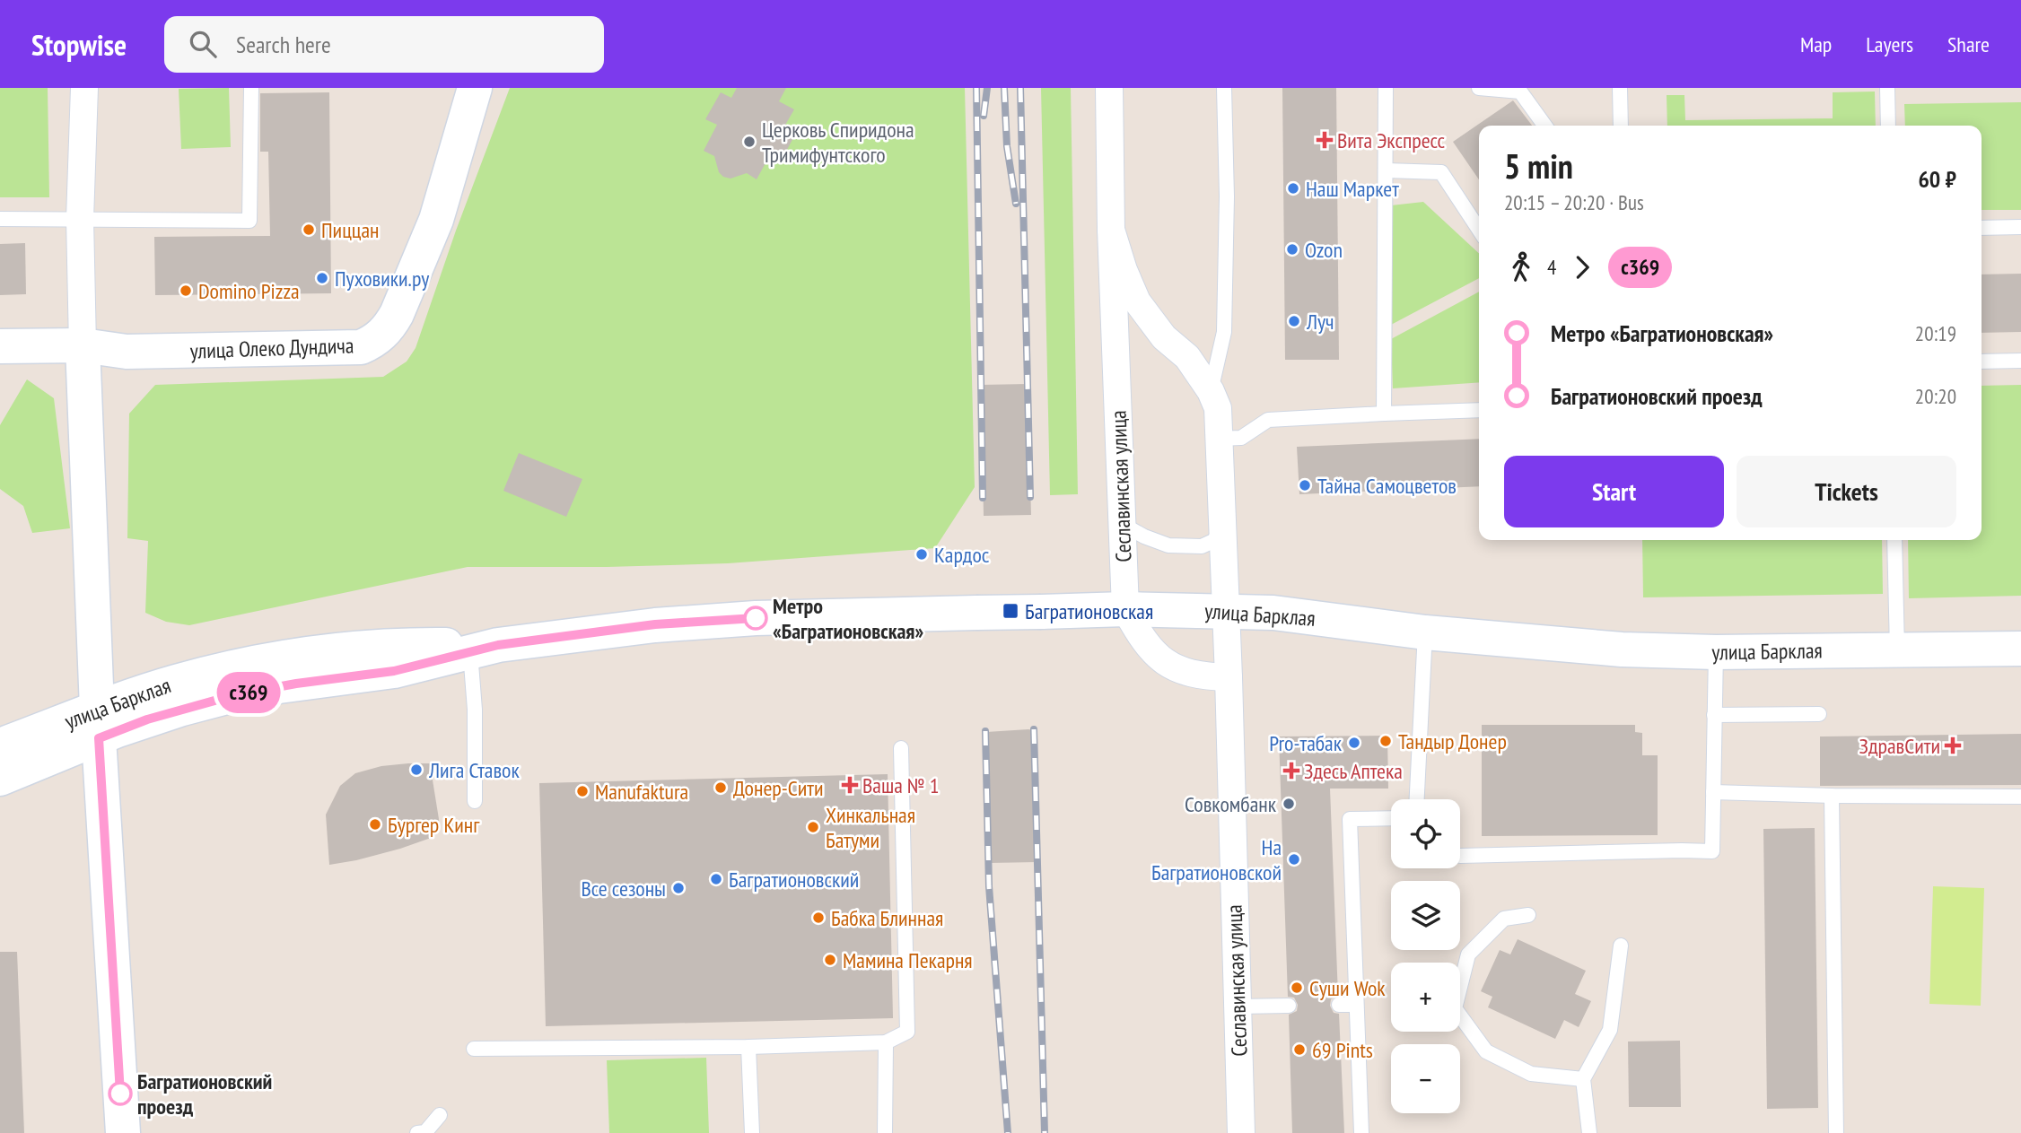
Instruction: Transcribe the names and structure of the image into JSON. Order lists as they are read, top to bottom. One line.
{"streets":{"main road":["улица Олеко Дундича","улица Барклая"],"street":["Сеславинская улица"]},"crossings":[["Сеславинская улица","улица Барклая"]],"places":{"health":["Вита Экспресс","ЗдравСити","Здесь Аптека","Ваша № 1"],"other":["Церковь Спиридона Тримифунтского","Наш Маркет","Пиццан","Ozon","Пуховики.ру","Domino Pizza","Луч","Тайна Самоцветов","Кардос","Метро «Багратионовская»","Тандыр Донер","Pro-табак","Лига Ставок","Донер-Сити","Manufaktura","Совкомбанк","Бургер Кинг","Хинкальная Батуми","На Багратионовской","Багратионовский","Все сезоны","Бабка Блинная","Мамина Пекарня","Суши Wok","69 Pints","Багратионовский проезд"],"transit":["Багратионовская"]},"lines":["bus line с369"],"page":{"header":"Stopwise","search":"Search here","nav":["Map","Layers","Share"],"on_map":"с369","heading":["5 min","20:15 – 20:20 · Bus","60 ₽"],"legs":["4","с369"],"list":[{"name":"Метро «Багратионовская»","value":"20:19"},{"name":"Багратионовский проезд","value":"20:20"}],"buttons":["Start","Tickets"],"map_buttons":["+","−"]}}
